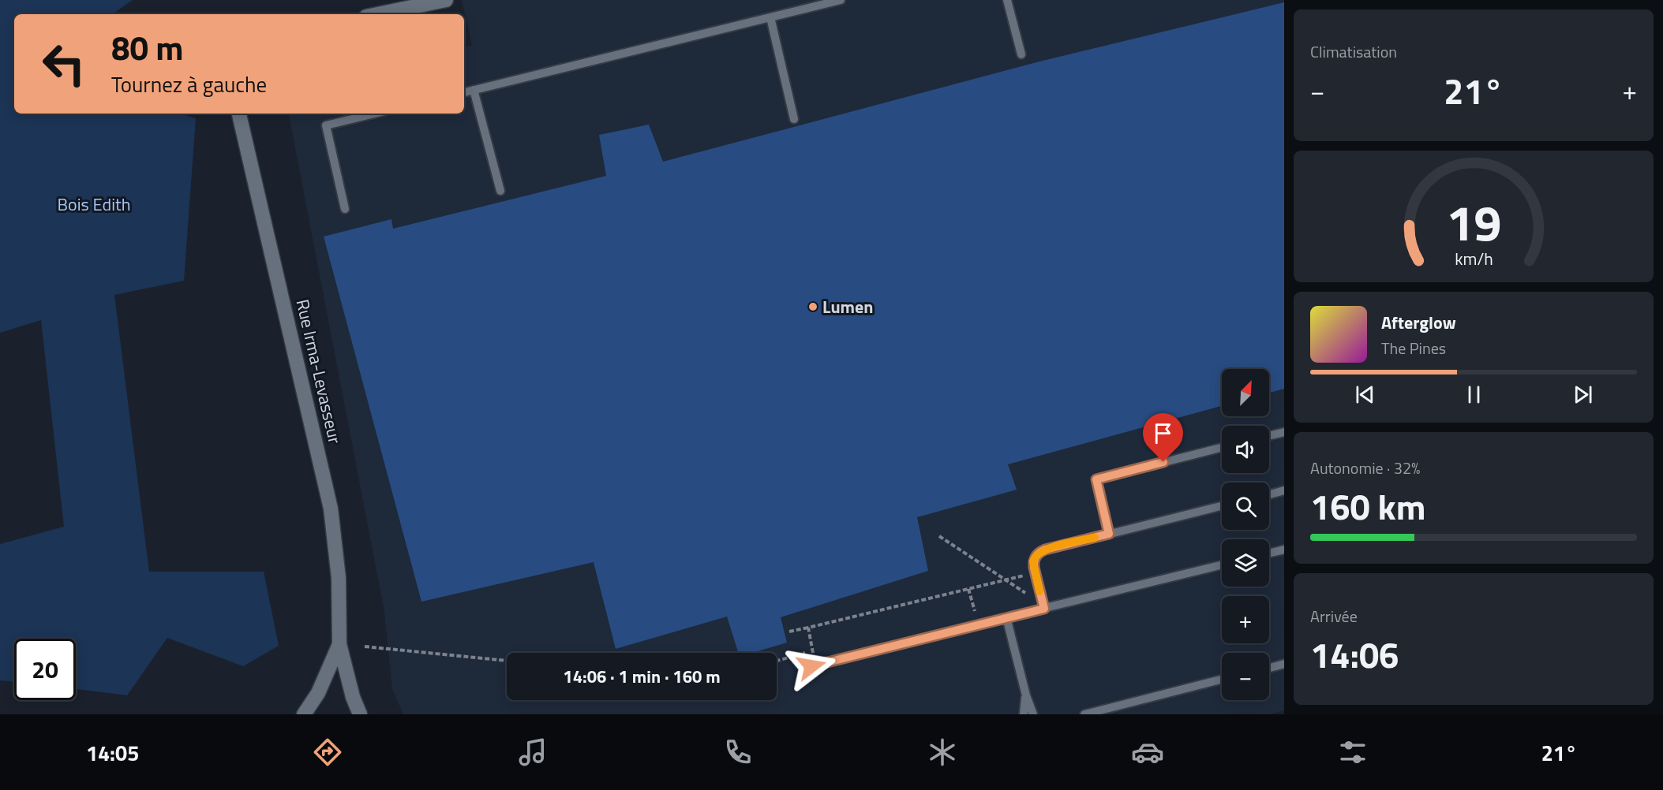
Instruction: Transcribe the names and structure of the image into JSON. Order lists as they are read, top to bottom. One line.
{"streets":{"street":["Rue Irma-Levasseur"]},"parks":["Bois Edith"],"places":["Lumen"],"north":"top right","page":{"tile":["Climatisation",["Autonomie · 32%","160 km"],["Arrivée","14:06"]],"turn":["80 m","Tournez à gauche"],"heat":["−","21°","+"],"song":["Afterglow","The Pines"],"map_buttons":["+","−"],"limit":"20","trip":"14:06 · 1 min · 160 m","tabs":["14:05","21°"],"gauge":["19","km/h"]}}
